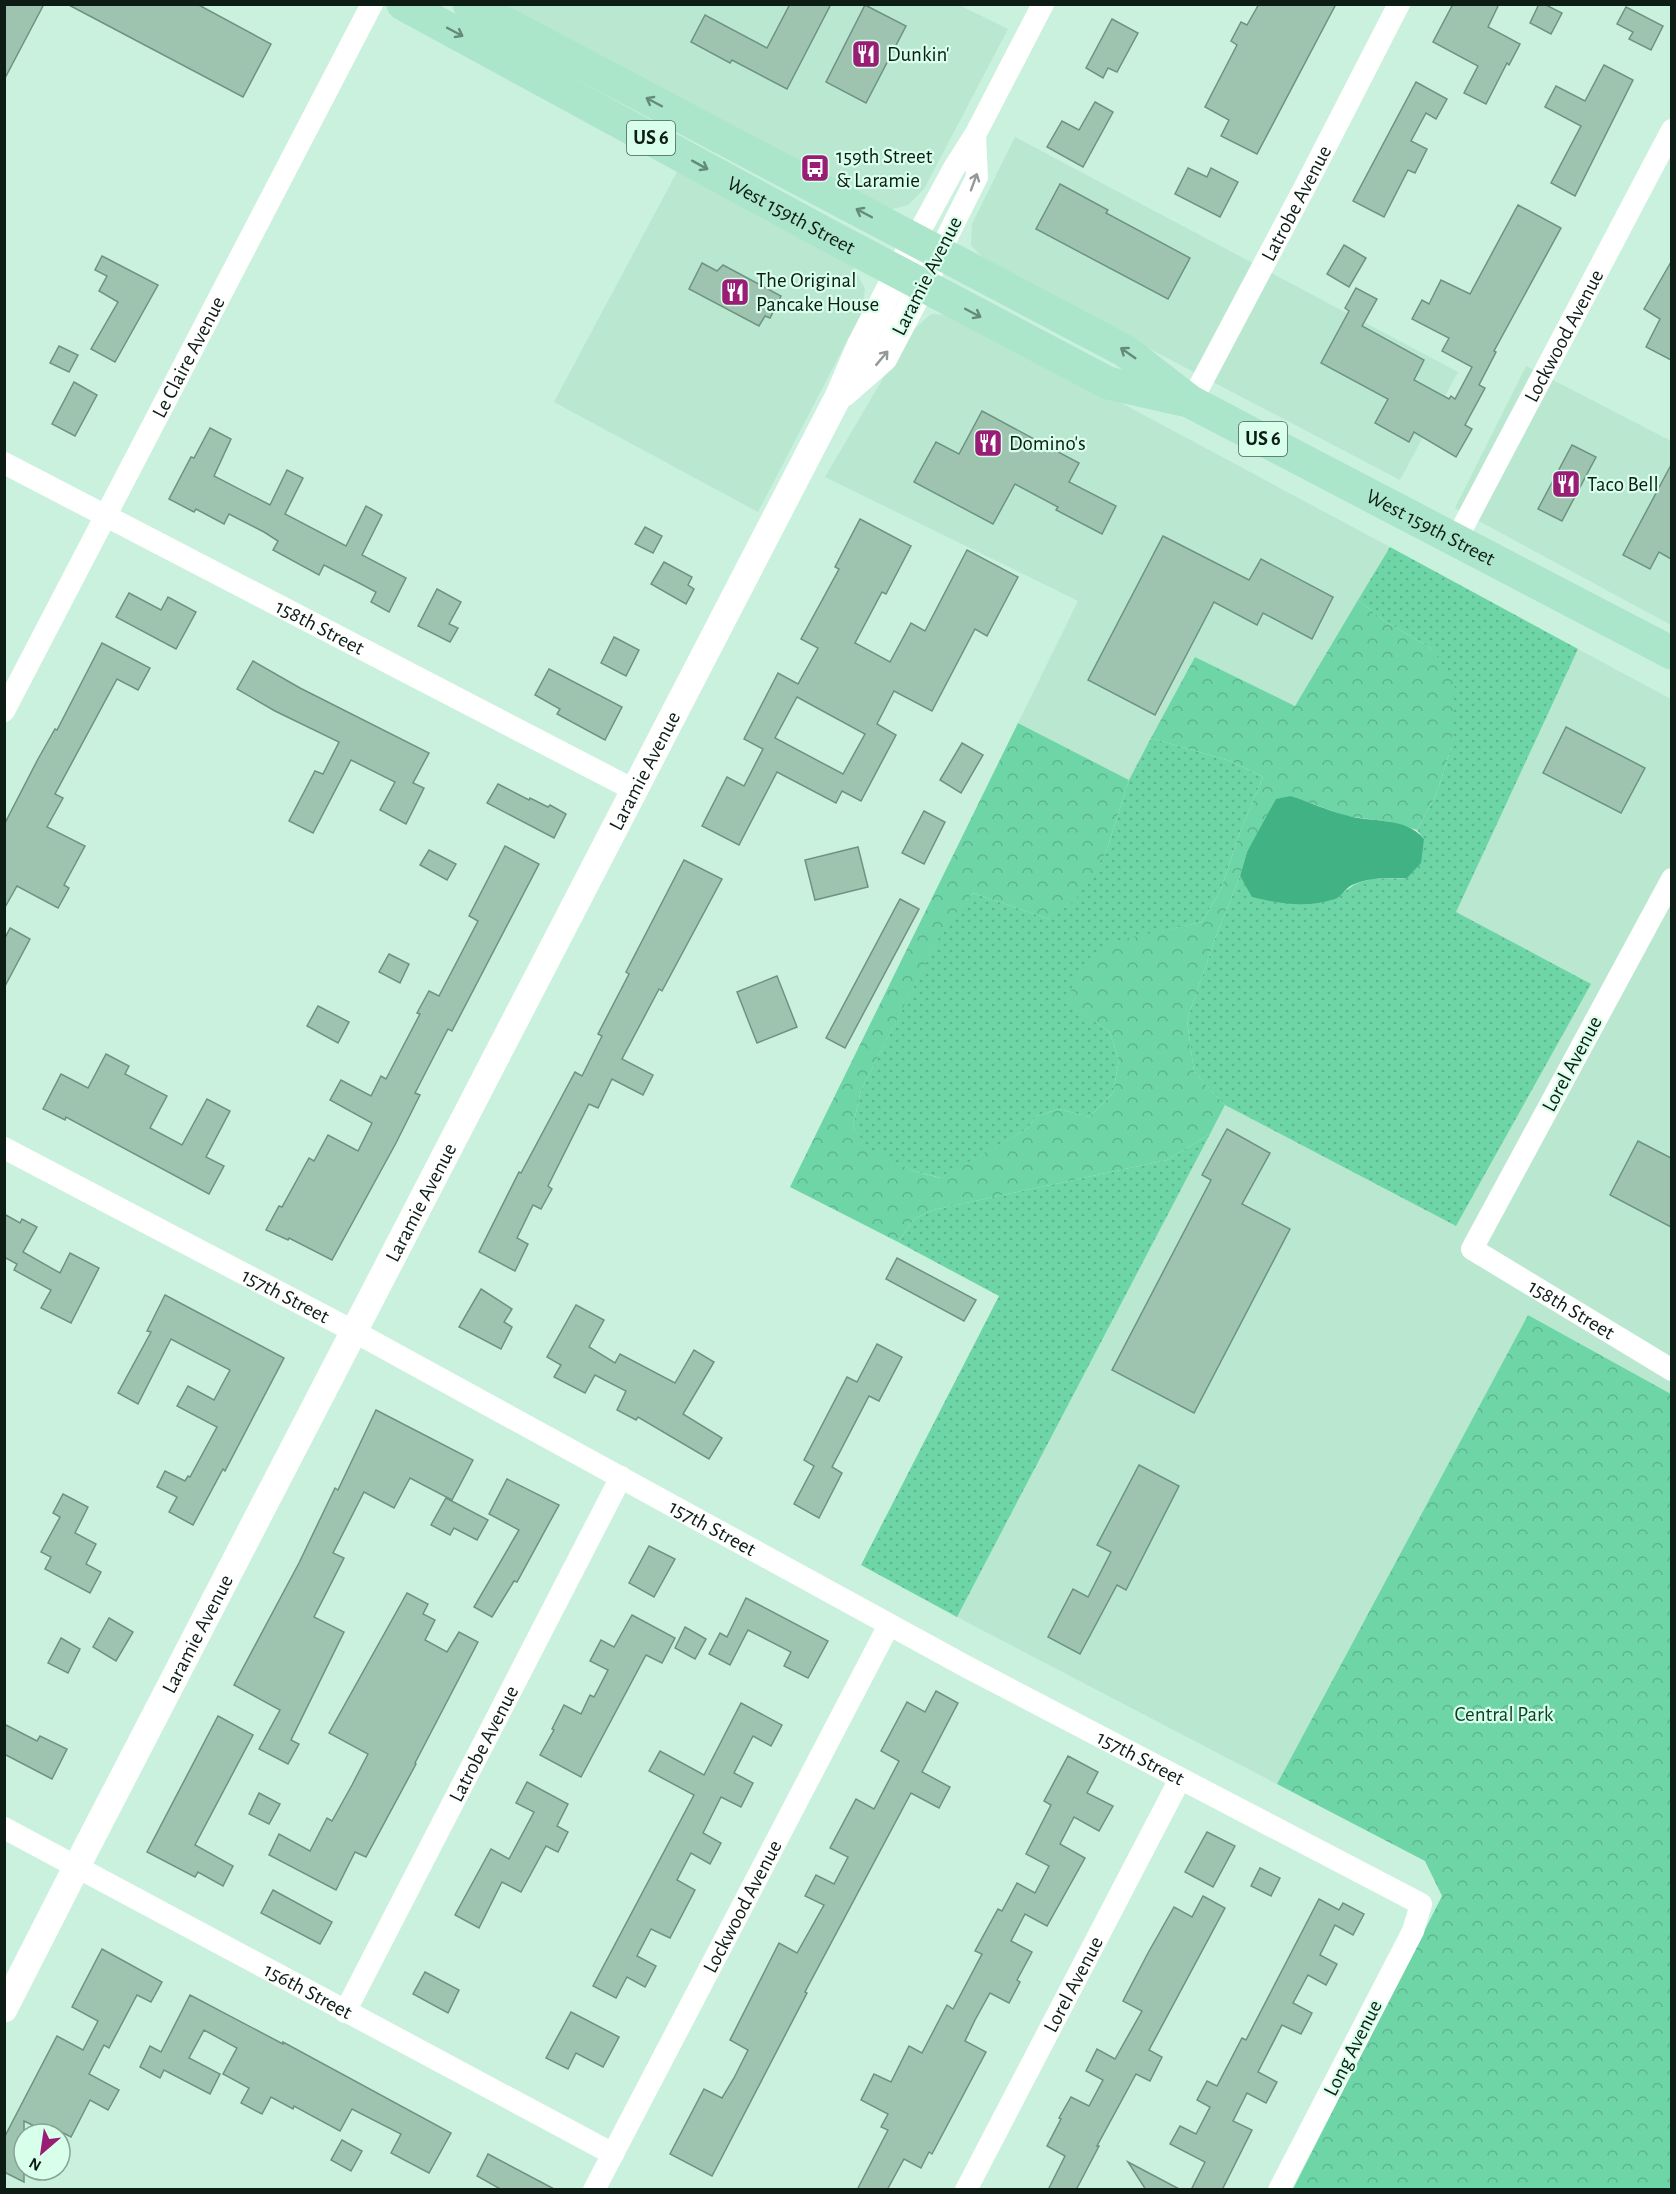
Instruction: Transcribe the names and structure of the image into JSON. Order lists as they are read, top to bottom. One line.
{"streets":{"main road":["US 6","West 159th Street"],"street":["Latrobe Avenue","Laramie Avenue","Lockwood Avenue","Le Claire Avenue","158th Street","Lorel Avenue","157th Street","156th Street","Long Avenue"]},"crossings":[["Latrobe Avenue","West 159th Street"],["Latrobe Avenue","157th Street"],["Latrobe Avenue","156th Street"],["West 159th Street","Laramie Avenue"],["West 159th Street","Lockwood Avenue"],["Laramie Avenue","158th Street"],["Laramie Avenue","157th Street"],["Laramie Avenue","156th Street"],["Lockwood Avenue","157th Street"],["Lockwood Avenue","156th Street"],["Le Claire Avenue","158th Street"],["158th Street","Lorel Avenue"],["Lorel Avenue","157th Street"],["157th Street","Long Avenue"]],"parks":["Central Park"],"places":{"restaurant":["Dunkin'","The Original Pancake House","Domino's","Taco Bell"],"bus stop":["159th Street & Laramie"]},"north":"bottom left"}
